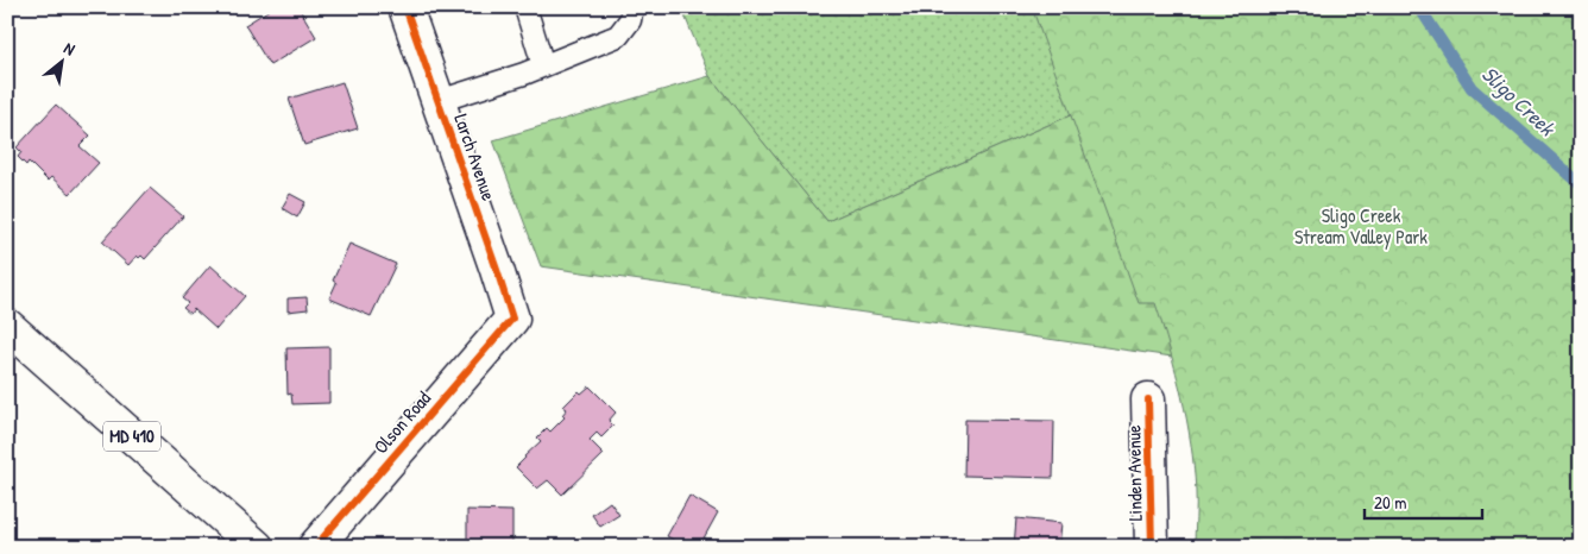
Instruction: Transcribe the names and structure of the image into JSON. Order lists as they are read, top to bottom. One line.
{"streets":{"street":["Larch Avenue","Olson Road","MD 410","Linden Avenue"]},"crossings":[["Larch Avenue","Olson Road"]],"water":["Sligo Creek"],"parks":["Sligo Creek Stream Valley Park"],"scale_bar":"20 m","north":"top right"}
